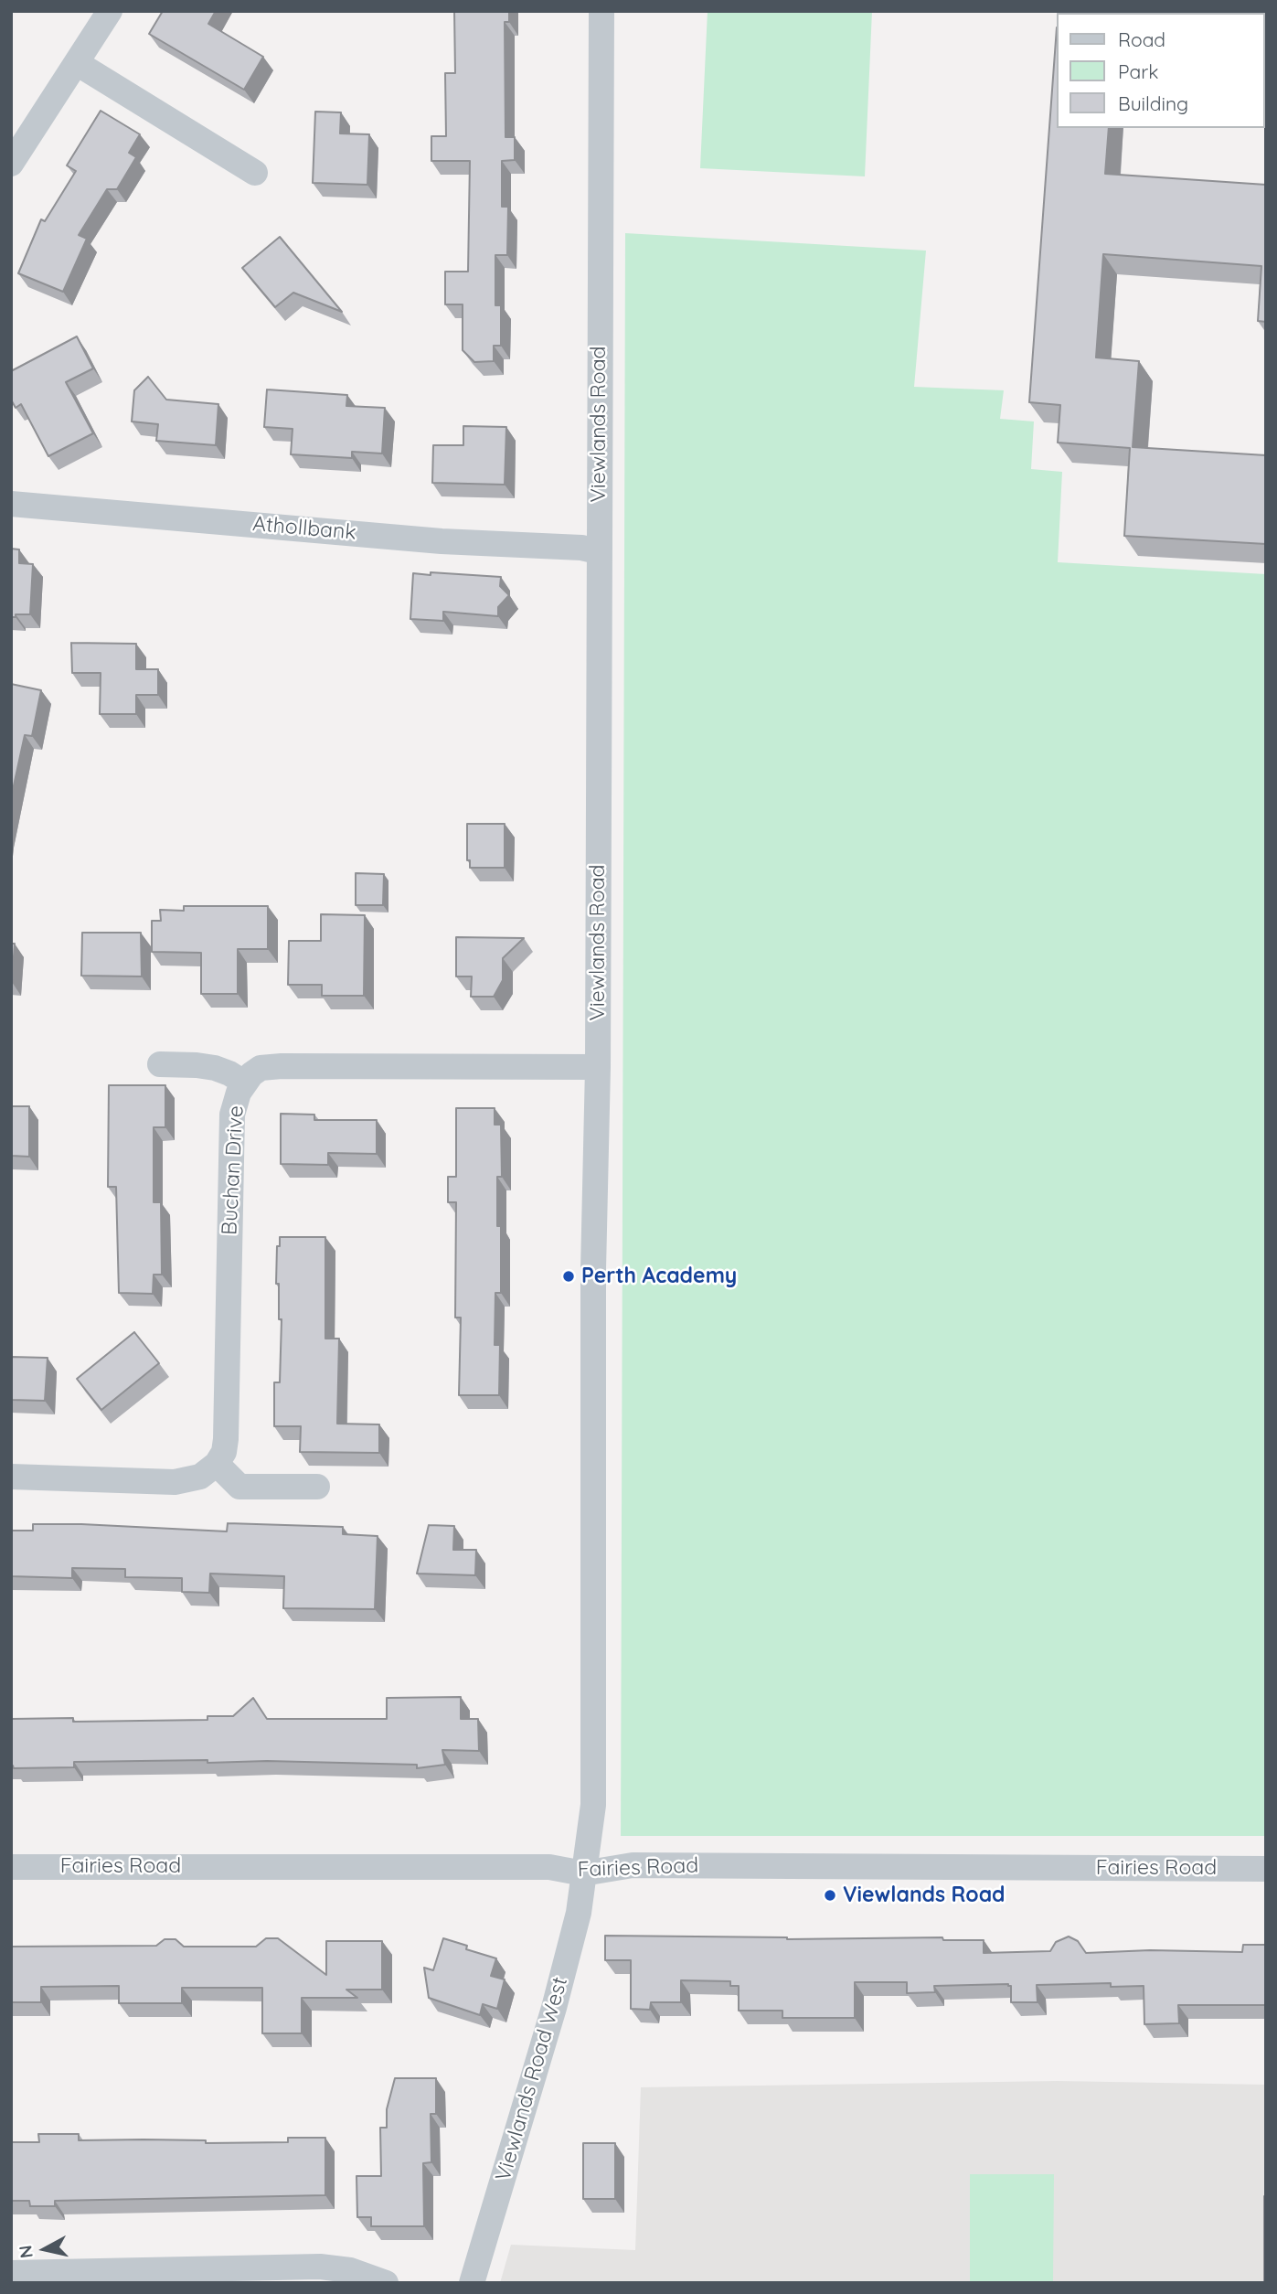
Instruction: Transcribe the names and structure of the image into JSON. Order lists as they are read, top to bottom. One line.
{"streets":{"street":["Viewlands Road","Athollbank","Buchan Drive","Fairies Road","Viewlands Road West"]},"crossings":[["Viewlands Road","Athollbank"],["Viewlands Road","Buchan Drive"],["Viewlands Road","Fairies Road"],["Viewlands Road","Viewlands Road West"],["Fairies Road","Viewlands Road West"]],"places":["Perth Academy","Viewlands Road"],"legend":["Road","Park","Building"],"north":"left"}
